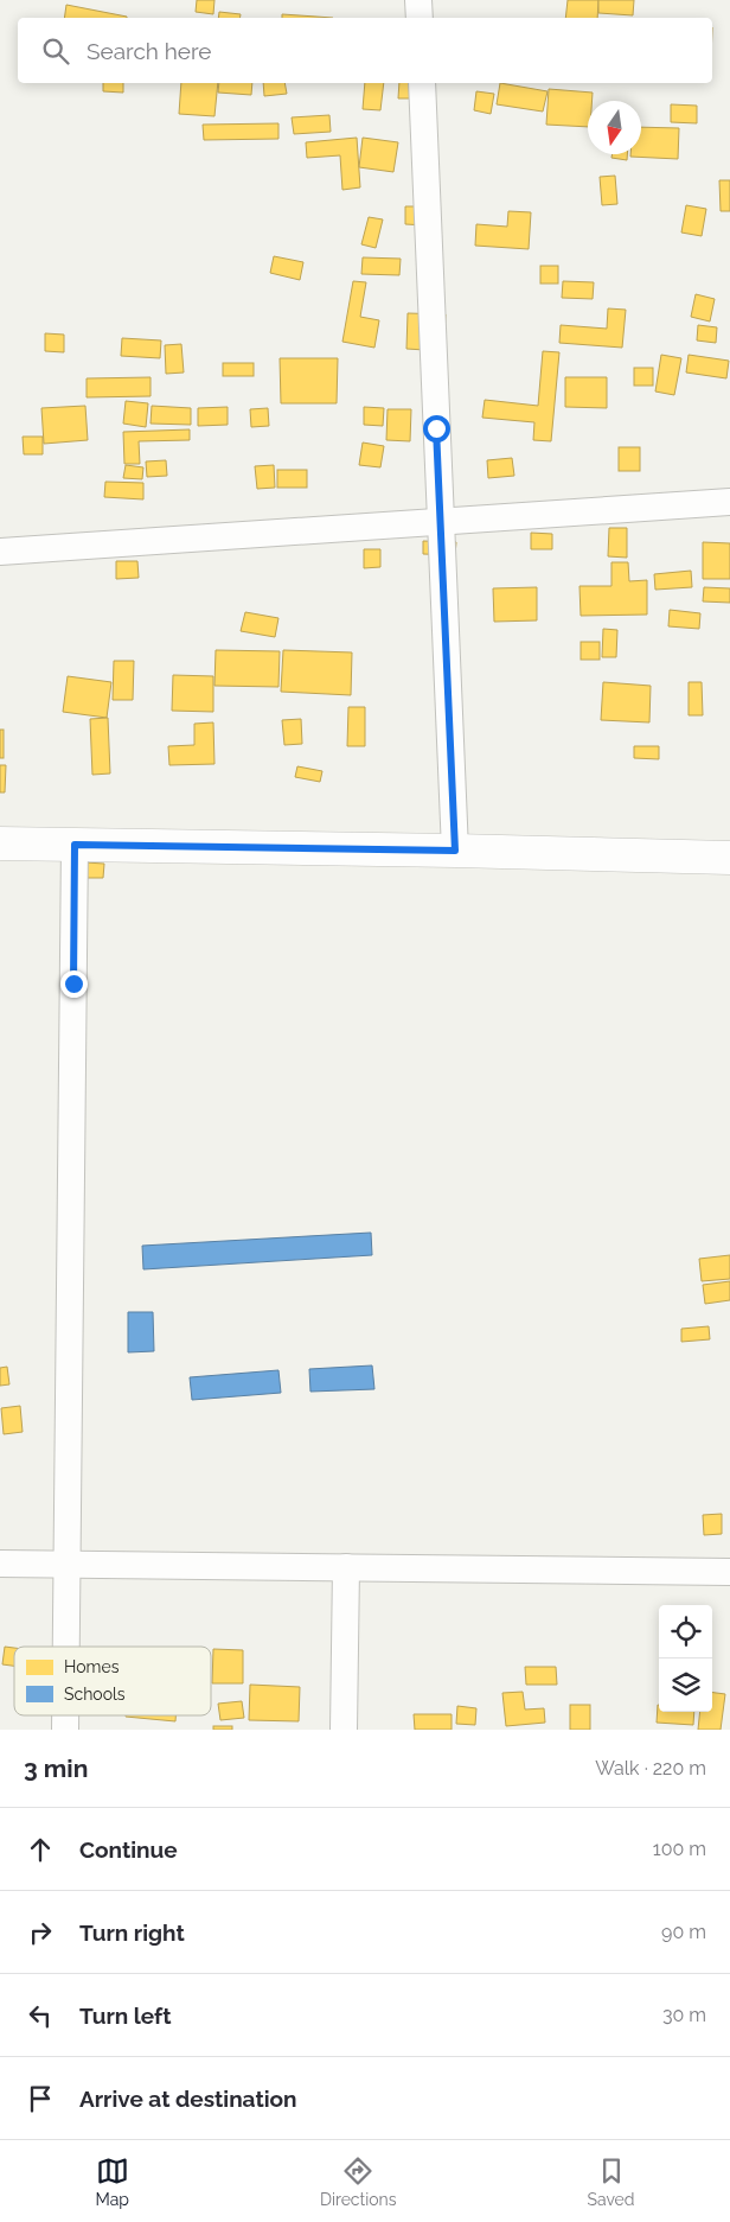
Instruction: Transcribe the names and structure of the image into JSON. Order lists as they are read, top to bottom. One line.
{"legend":["Homes","Schools"],"north":"bottom","page":{"search":"Search here","heading":["3 min","Walk · 220 m"],"list":[["Continue","100 m"],["Turn right","90 m"],["Turn left","30 m"],"Arrive at destination"],"nav":["Map","Directions","Saved"]}}
